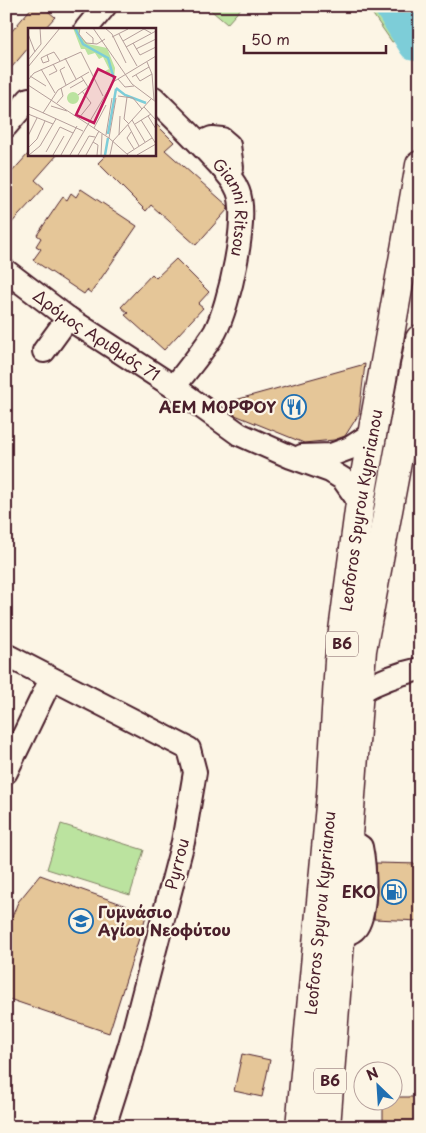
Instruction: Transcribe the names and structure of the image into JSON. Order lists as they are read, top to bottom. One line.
{"streets":{"main road":["Leoforos Spyrou Kyprianou","B6"],"street":["Gianni Ritsou","Δρόμος Αριθμός 71","Pyrrou"]},"crossings":[["Gianni Ritsou","Δρόμος Αριθμός 71"],["Δρόμος Αριθμός 71","Leoforos Spyrou Kyprianou"]],"places":{"restaurant":["ΑΕΜ ΜΟΡΦΟΥ"],"fuel station":["EKO"],"school or university":["Γυμνάσιο Αγίου Νεοφύτου"]},"scale_bar":"50 m","north":"top left"}
